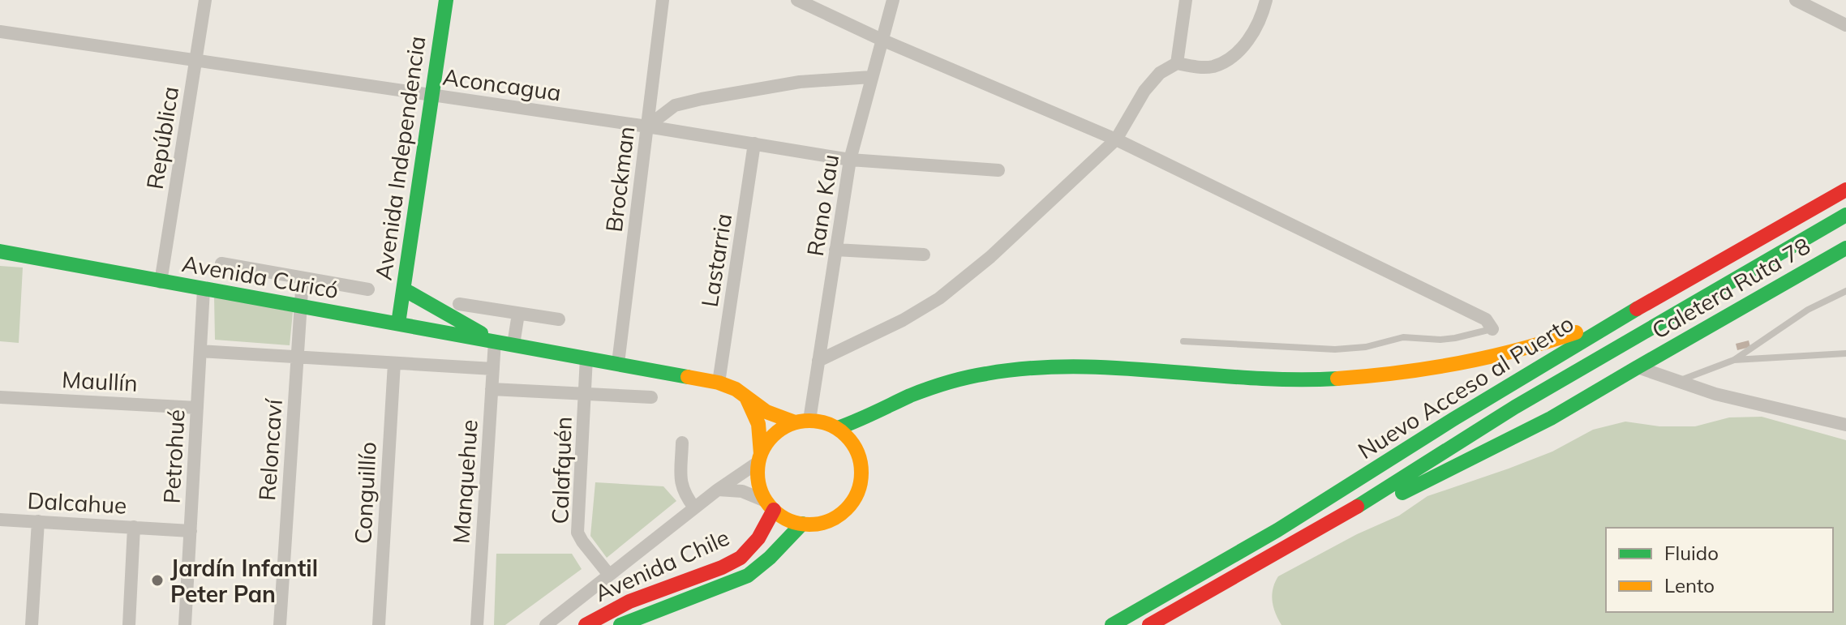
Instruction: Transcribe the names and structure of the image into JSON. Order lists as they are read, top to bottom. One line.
{"streets":{"main road":["Avenida Independencia","Avenida Curicó","Caletera Ruta 78","Nuevo Acceso al Puerto","Avenida Chile"],"street":["Aconcagua","República","Brockman","Rano Kau","Lastarria","Maullín","Reloncaví","Petrohué","Calafquén","Manquehue","Conguillío","Dalcahue"]},"crossings":[["Aconcagua","República"],["Aconcagua","Avenida Independencia"],["Aconcagua","Brockman"],["Aconcagua","Rano Kau"],["Aconcagua","Lastarria"],["República","Avenida Curicó"],["Avenida Independencia","Avenida Curicó"],["Brockman","Avenida Curicó"],["Rano Kau","Avenida Curicó"],["Rano Kau","Avenida Chile"],["Lastarria","Avenida Curicó"],["Avenida Curicó","Reloncaví"],["Avenida Curicó","Petrohué"],["Avenida Curicó","Calafquén"],["Avenida Curicó","Manquehue"],["Avenida Curicó","Avenida Chile"],["Caletera Ruta 78","Nuevo Acceso al Puerto"],["Maullín","Petrohué"],["Petrohué","Dalcahue"]],"places":["Jardín Infantil Peter Pan"],"legend":["Fluido","Lento"]}
